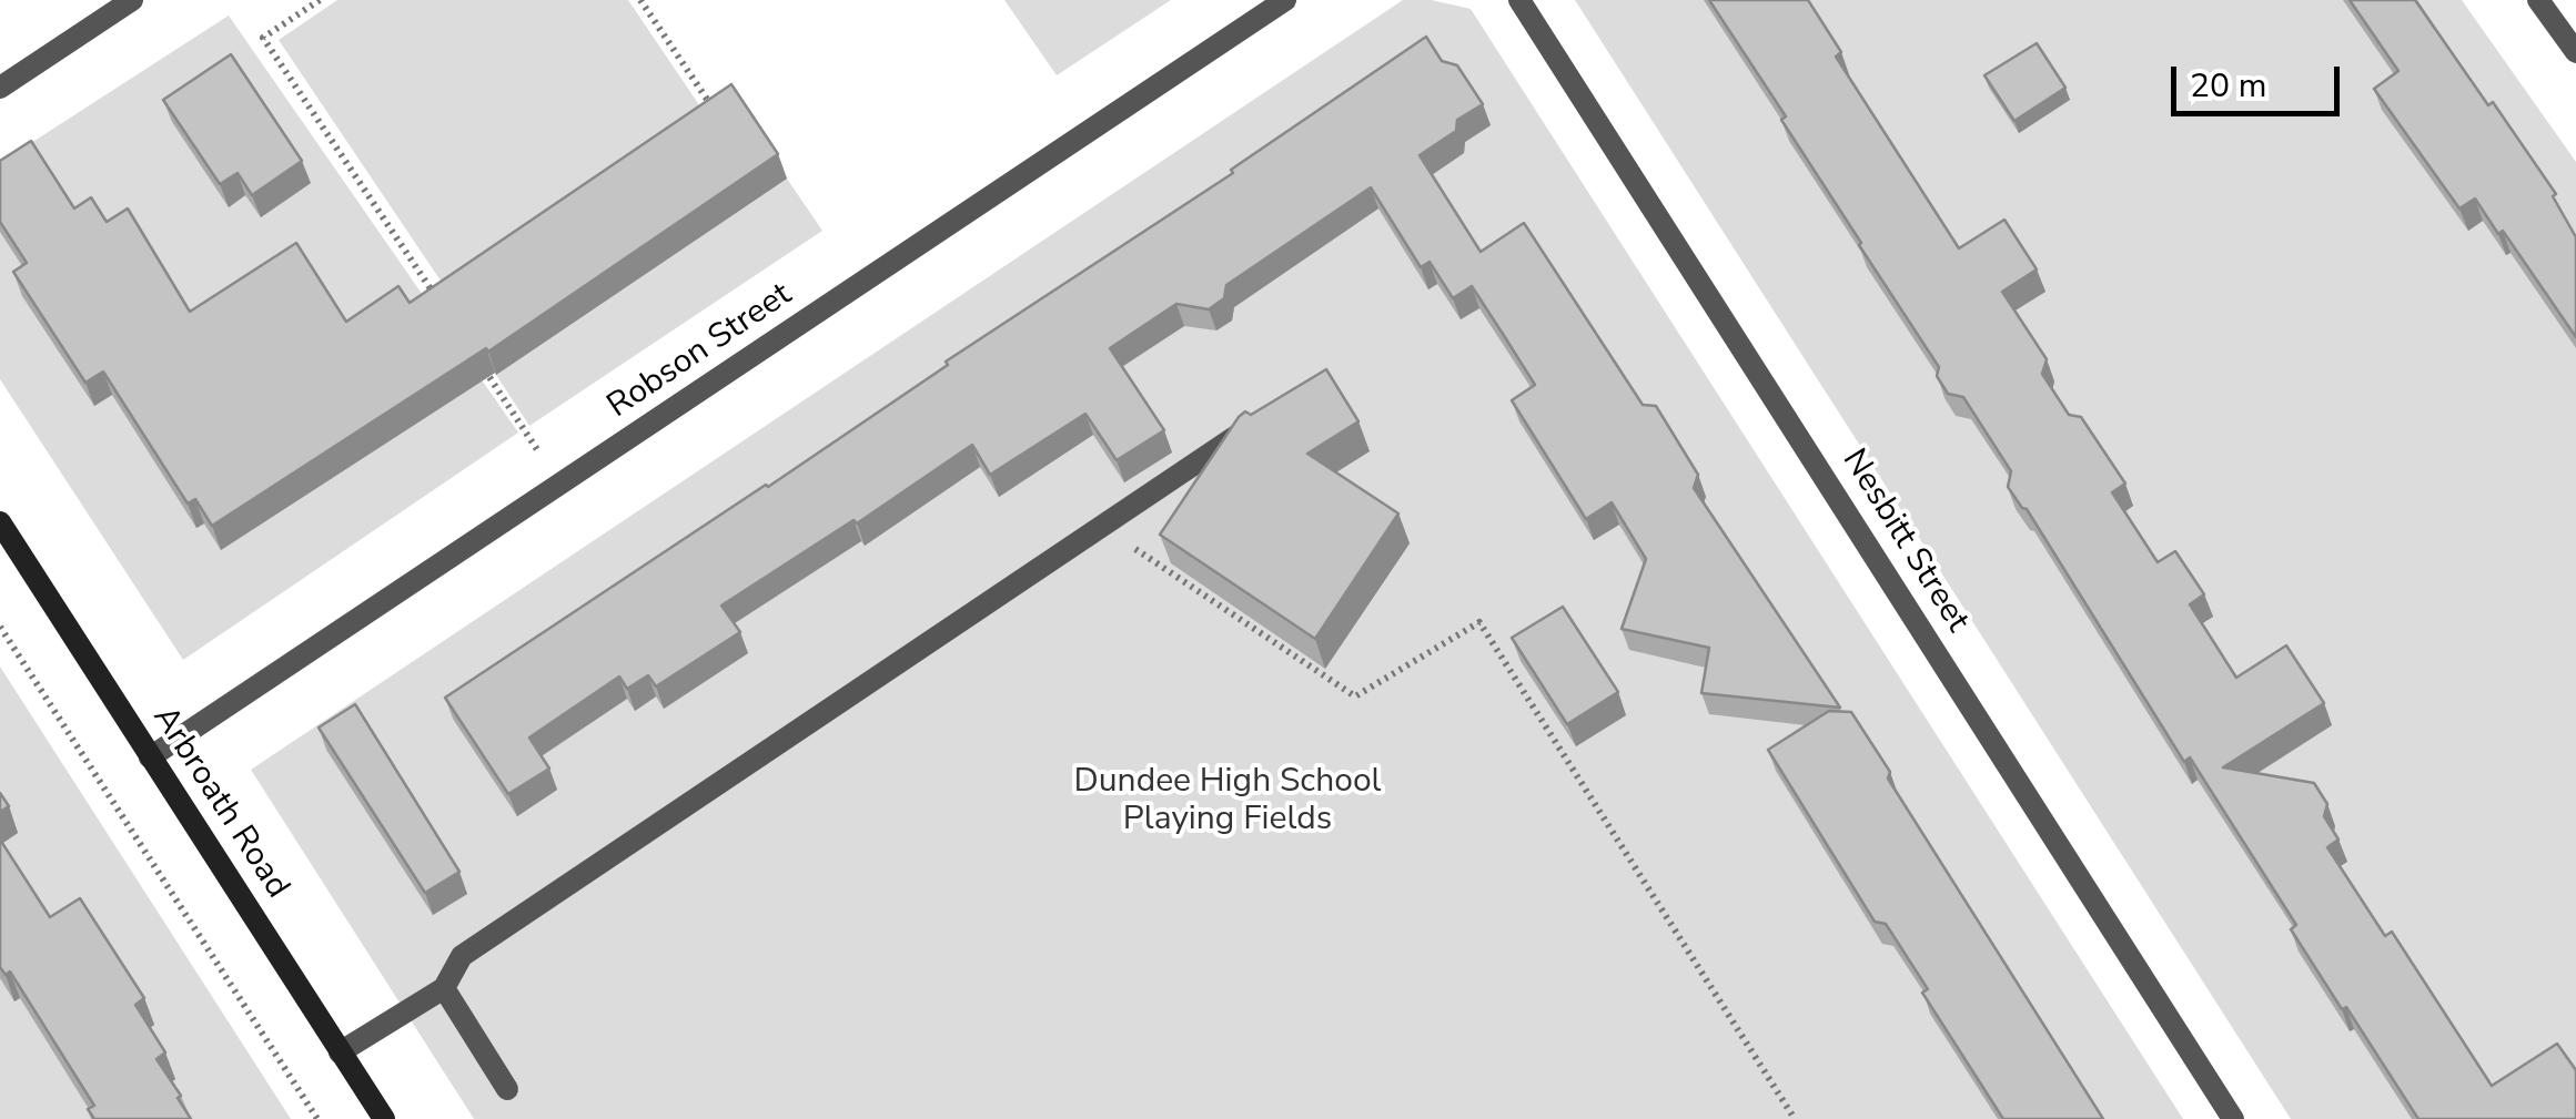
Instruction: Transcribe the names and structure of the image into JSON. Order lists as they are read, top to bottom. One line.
{"streets":{"main road":["Arbroath Road"],"street":["Robson Street","Nesbitt Street"]},"crossings":[["Robson Street","Arbroath Road"]],"parks":["Dundee High School Playing Fields"],"scale_bar":"20 m"}
